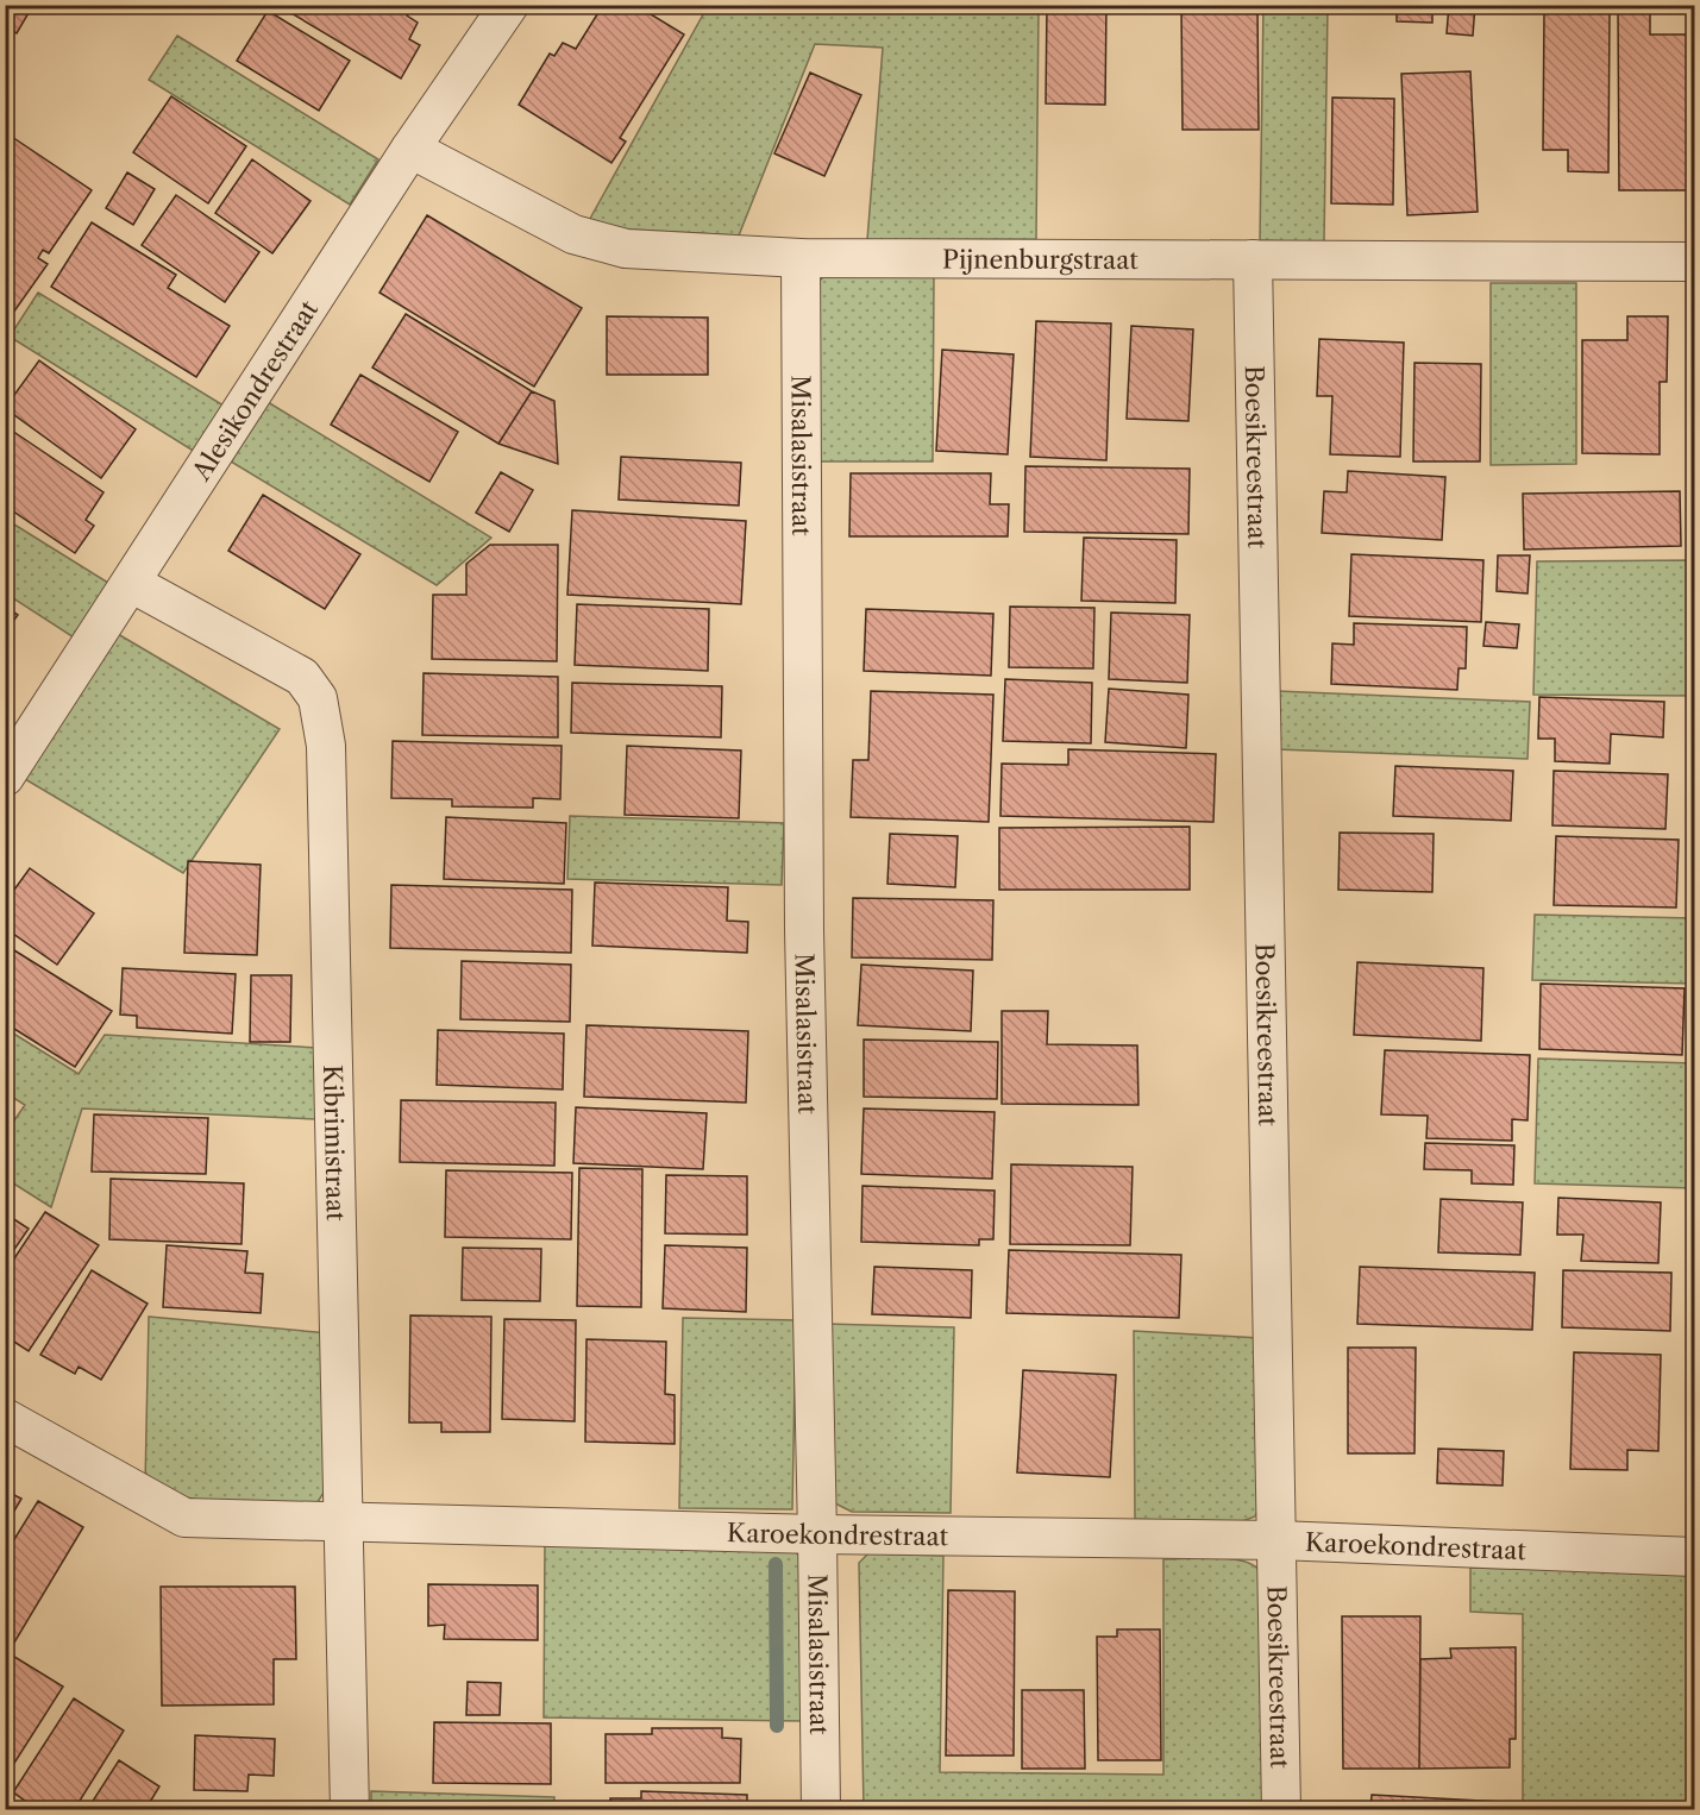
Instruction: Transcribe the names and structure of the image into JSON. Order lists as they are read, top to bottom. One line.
{"streets":{"street":["Pijnenburgstraat","Alesikondrestraat","Misalasistraat","Boesikreestraat","Kibrimistraat","Karoekondrestraat"]},"crossings":[["Pijnenburgstraat","Alesikondrestraat"],["Pijnenburgstraat","Misalasistraat"],["Pijnenburgstraat","Boesikreestraat"],["Alesikondrestraat","Kibrimistraat"],["Misalasistraat","Karoekondrestraat"],["Boesikreestraat","Karoekondrestraat"],["Kibrimistraat","Karoekondrestraat"]]}
